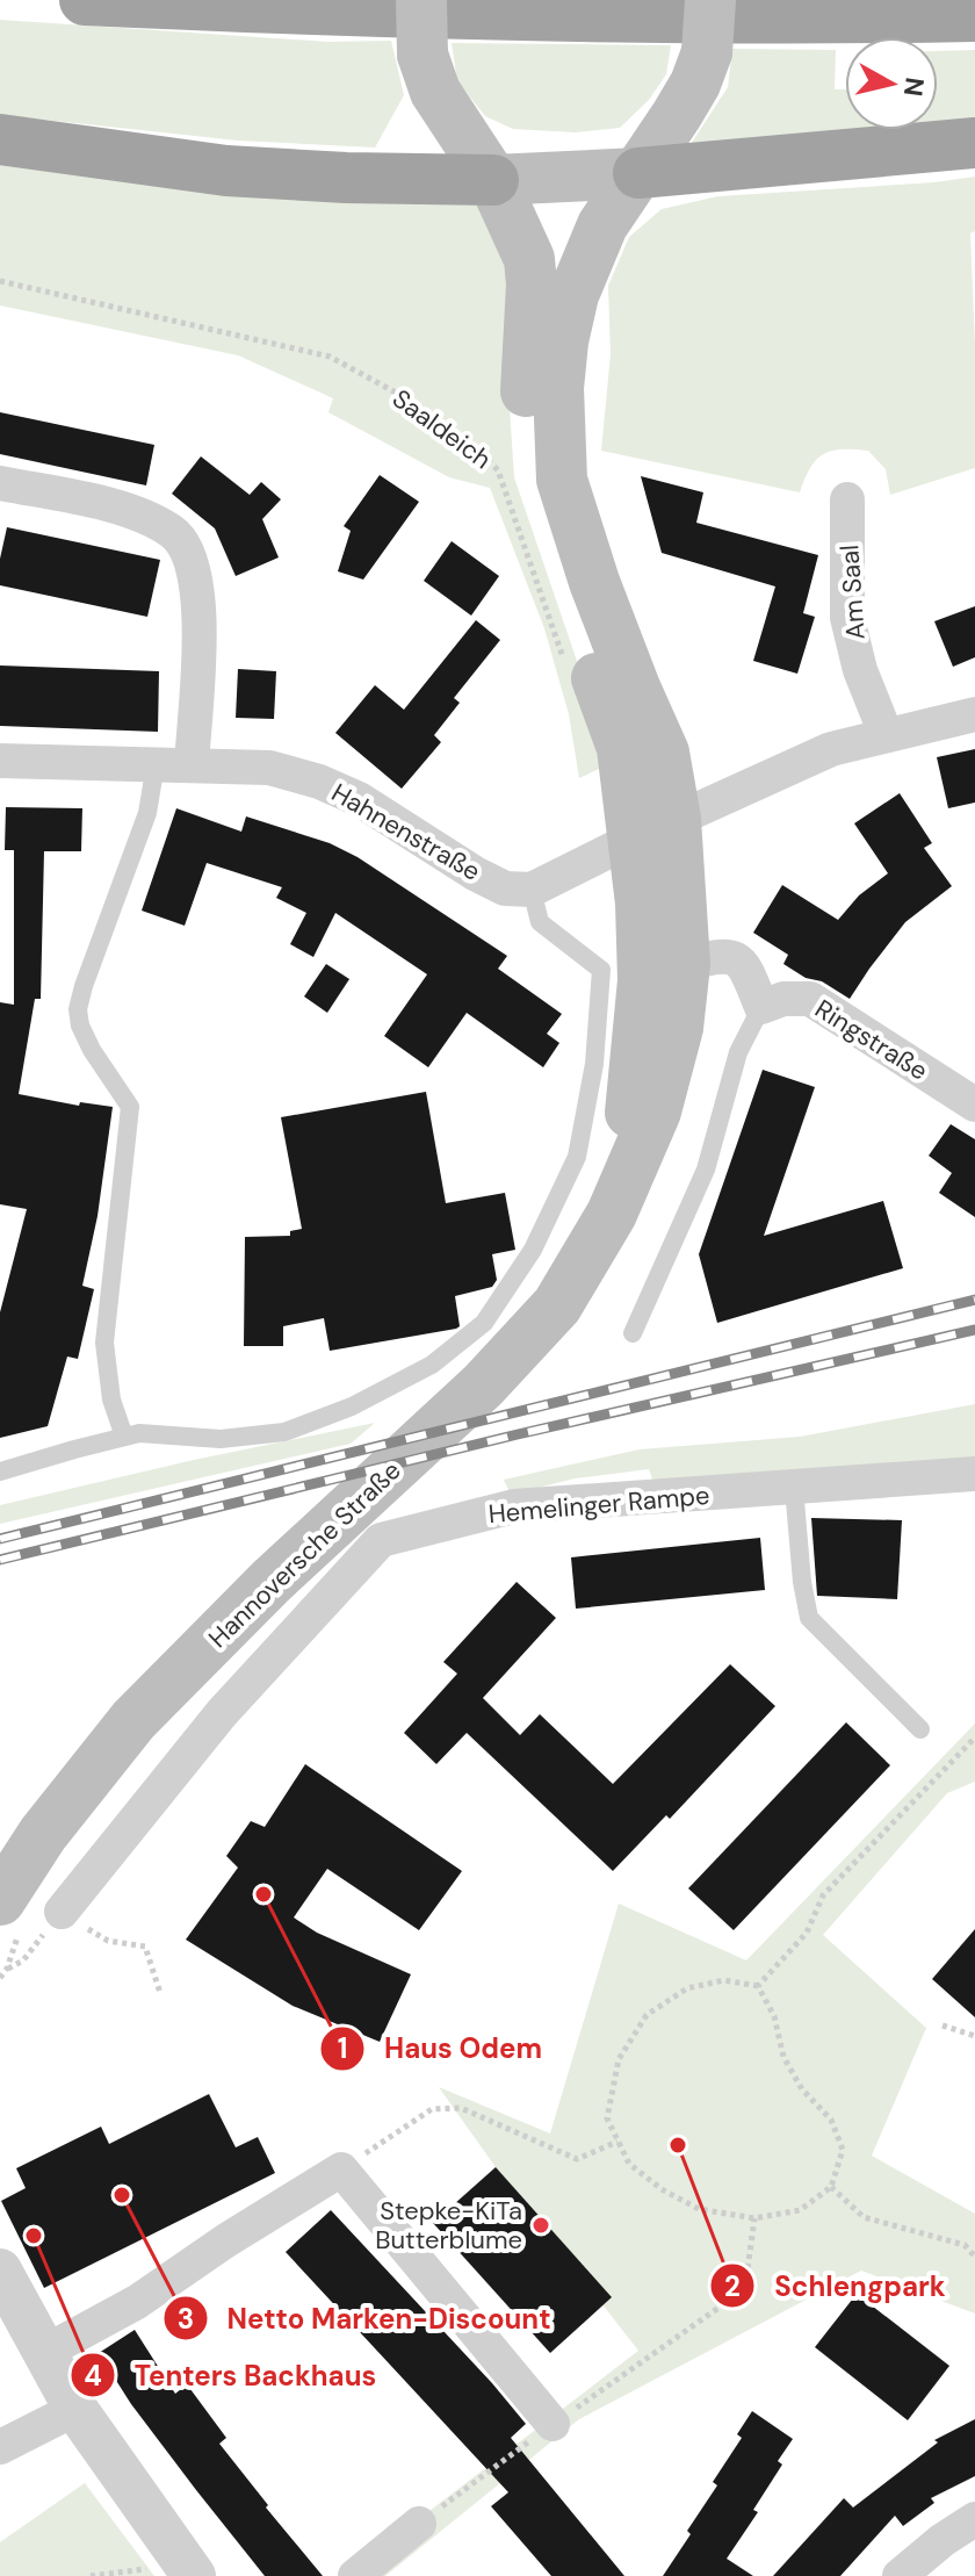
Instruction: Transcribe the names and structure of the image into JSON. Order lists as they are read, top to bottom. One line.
{"streets":{"main road":["Hannoversche Straße"],"street":["Am Saal","Hahnenstraße","Ringstraße","Hemelinger Rampe"],"path":["Saaldeich"]},"places":["Haus Odem","Schlengpark","Netto Marken-Discount","Stepke-KiTa Butterblume","Tenters Backhaus"],"north":"right"}
